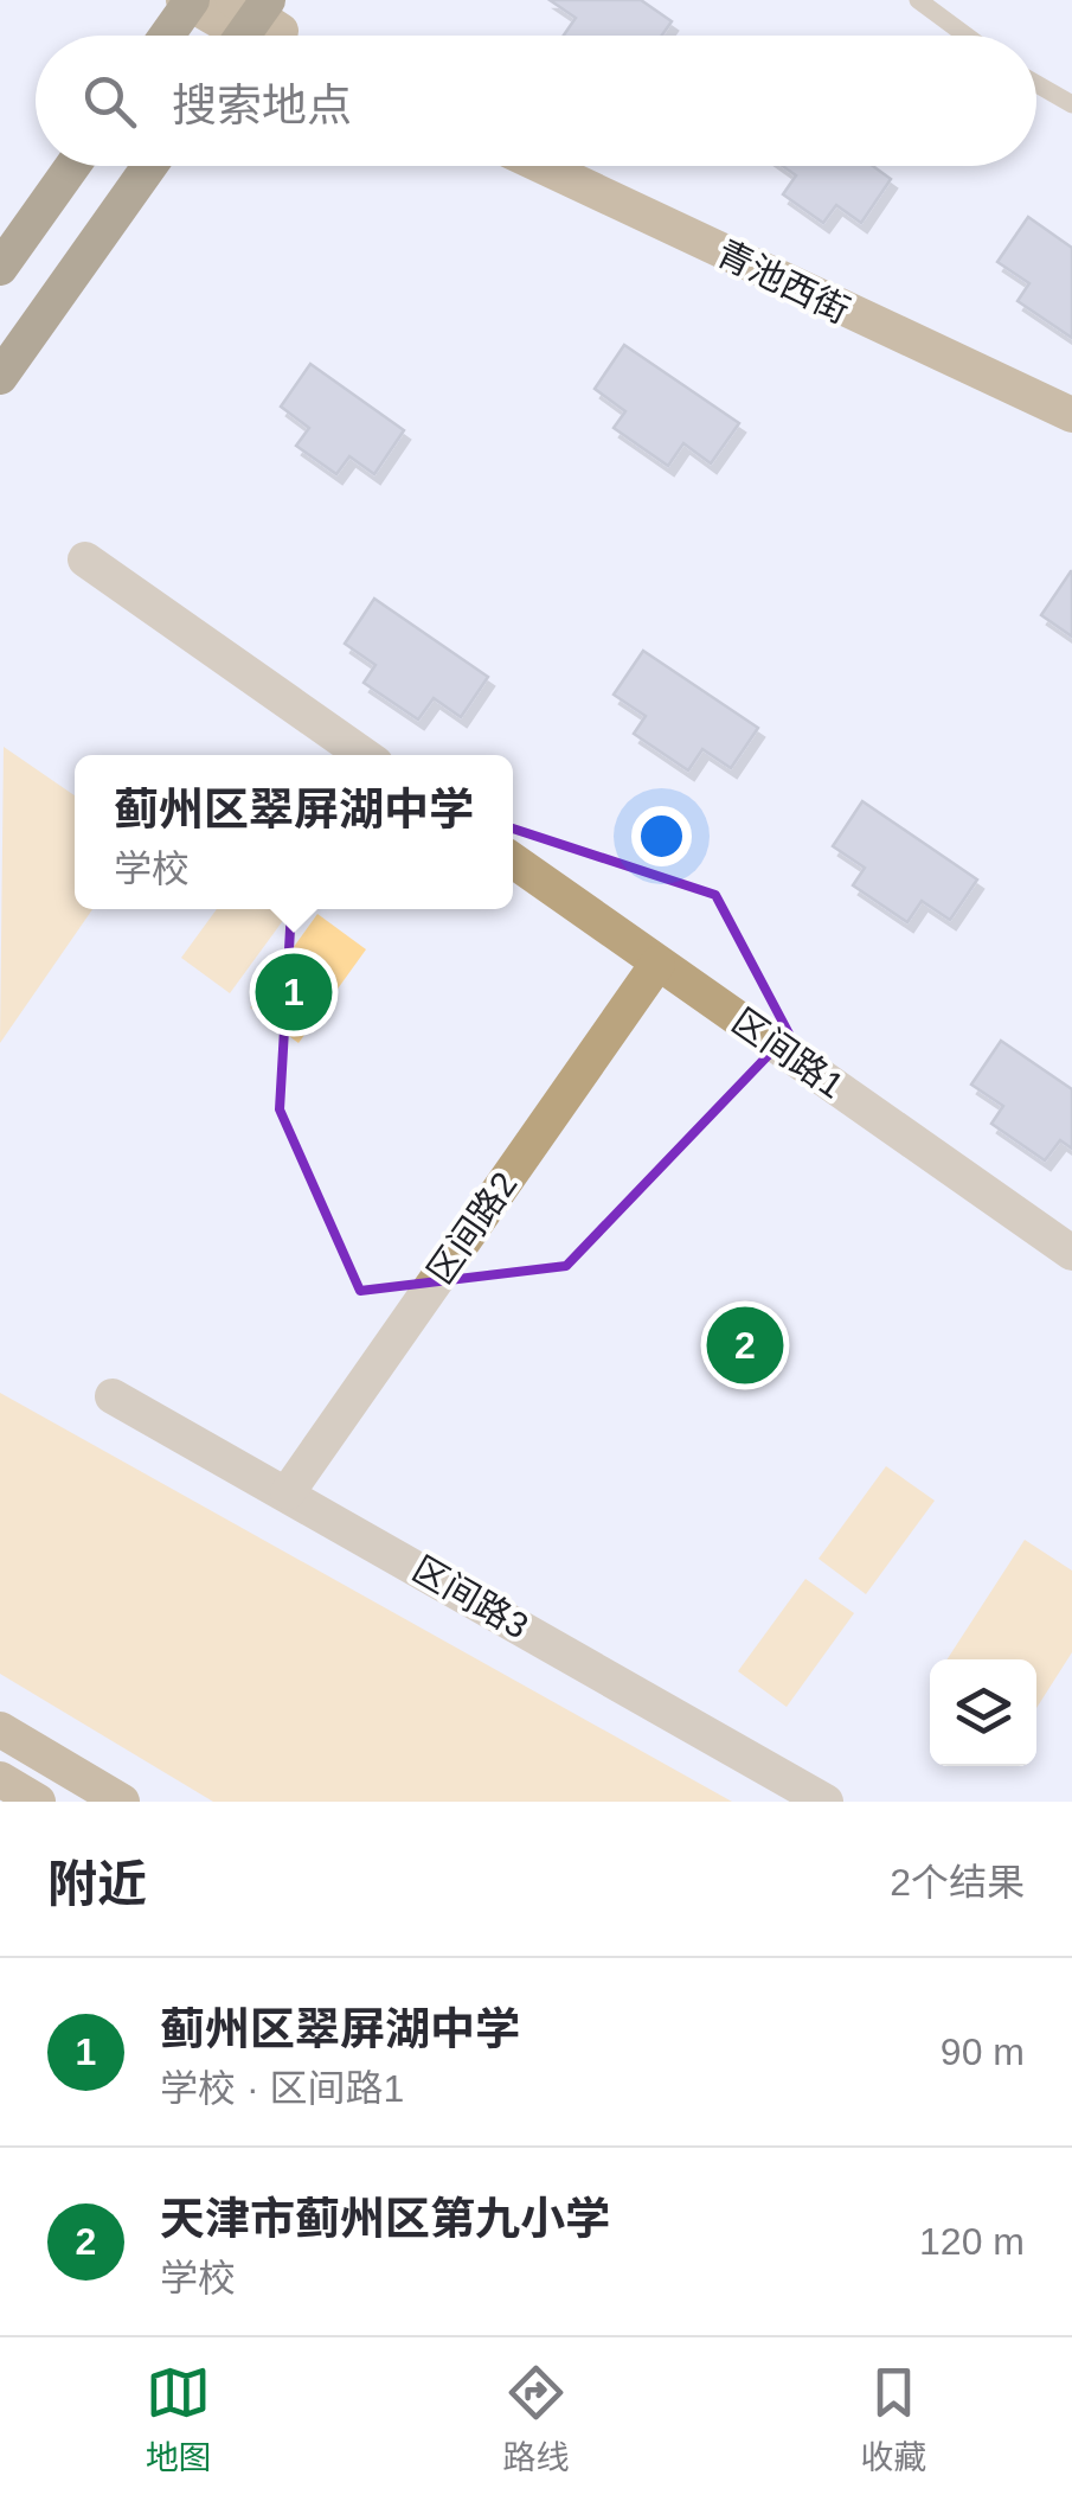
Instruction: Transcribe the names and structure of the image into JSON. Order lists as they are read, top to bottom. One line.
{"streets":{"street":["青池西街","区间路1","区间路2","区间路3"]},"crossings":[["区间路1","区间路2"],["区间路2","区间路3"]],"page":{"search":"搜索地点","popup":["蓟州区翠屏湖中学","学校"],"pins":["1","2"],"heading":["附近","2个结果"],"list":[{"mark":"1","name":"蓟州区翠屏湖中学","note":"学校 · 区间路1","value":"90 m"},{"mark":"2","name":"天津市蓟州区第九小学","note":"学校","value":"120 m"}],"nav":["地图","路线","收藏"]}}
